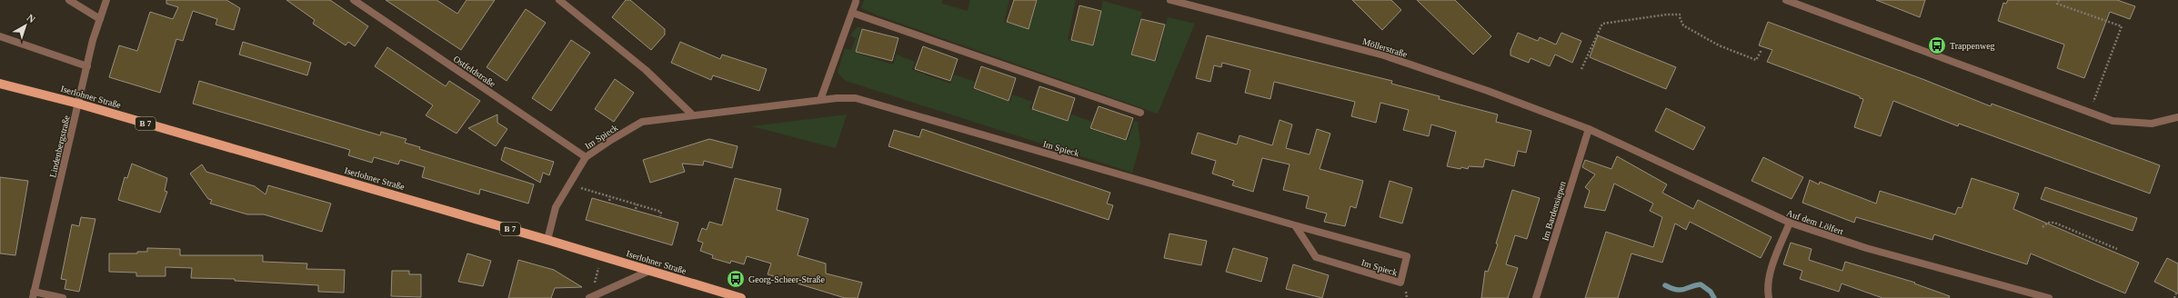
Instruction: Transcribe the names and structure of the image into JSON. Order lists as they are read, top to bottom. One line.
{"streets":{"main road":["Iserlohner Straße","B 7"],"street":["Möllerstraße","Ostfeldstraße","Im Spieck","Lindenbergstraße","Im Bardensiepen","Auf dem Lölfert"]},"crossings":[["Möllerstraße","Im Bardensiepen"],["Möllerstraße","Auf dem Lölfert"],["Ostfeldstraße","Im Spieck"],["Iserlohner Straße","Im Spieck"],["Iserlohner Straße","Lindenbergstraße"],["Im Bardensiepen","Auf dem Lölfert"]],"places":{"bus stop":["Trappenweg","Georg-Scheer-Straße"]},"north":"top right"}
